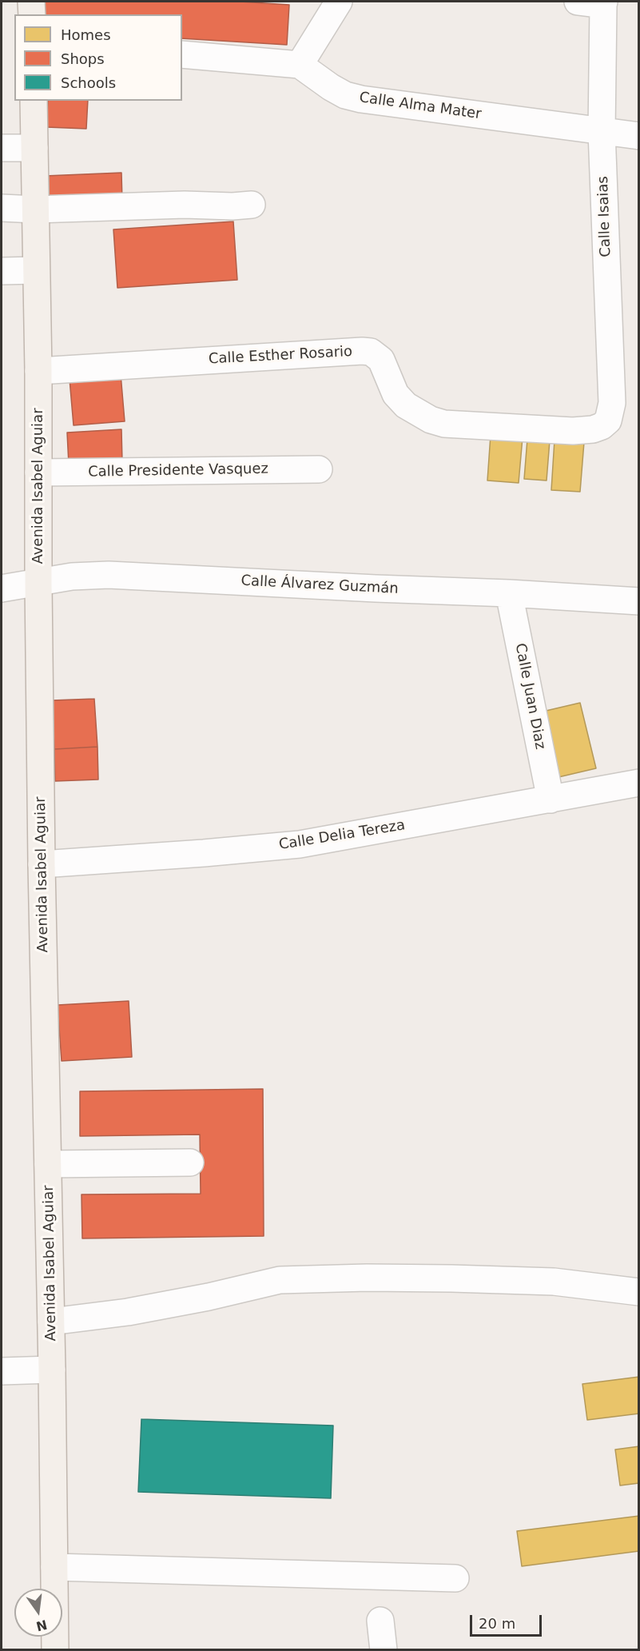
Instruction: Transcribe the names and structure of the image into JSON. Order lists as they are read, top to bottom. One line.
{"streets":{"main road":["Avenida Isabel Aguiar"],"street":["Calle Alma Mater","Calle Isaias","Calle Esther Rosario","Calle Presidente Vasquez","Calle Álvarez Guzmán","Calle Juan Diaz","Calle Delia Tereza"]},"crossings":[["Calle Alma Mater","Calle Isaias"],["Calle Isaias","Calle Esther Rosario"],["Calle Esther Rosario","Avenida Isabel Aguiar"],["Calle Presidente Vasquez","Avenida Isabel Aguiar"],["Avenida Isabel Aguiar","Calle Álvarez Guzmán"],["Avenida Isabel Aguiar","Calle Delia Tereza"],["Calle Álvarez Guzmán","Calle Juan Diaz"],["Calle Juan Diaz","Calle Delia Tereza"]],"legend":["Homes","Shops","Schools"],"scale_bar":"20 m","north":"bottom"}
